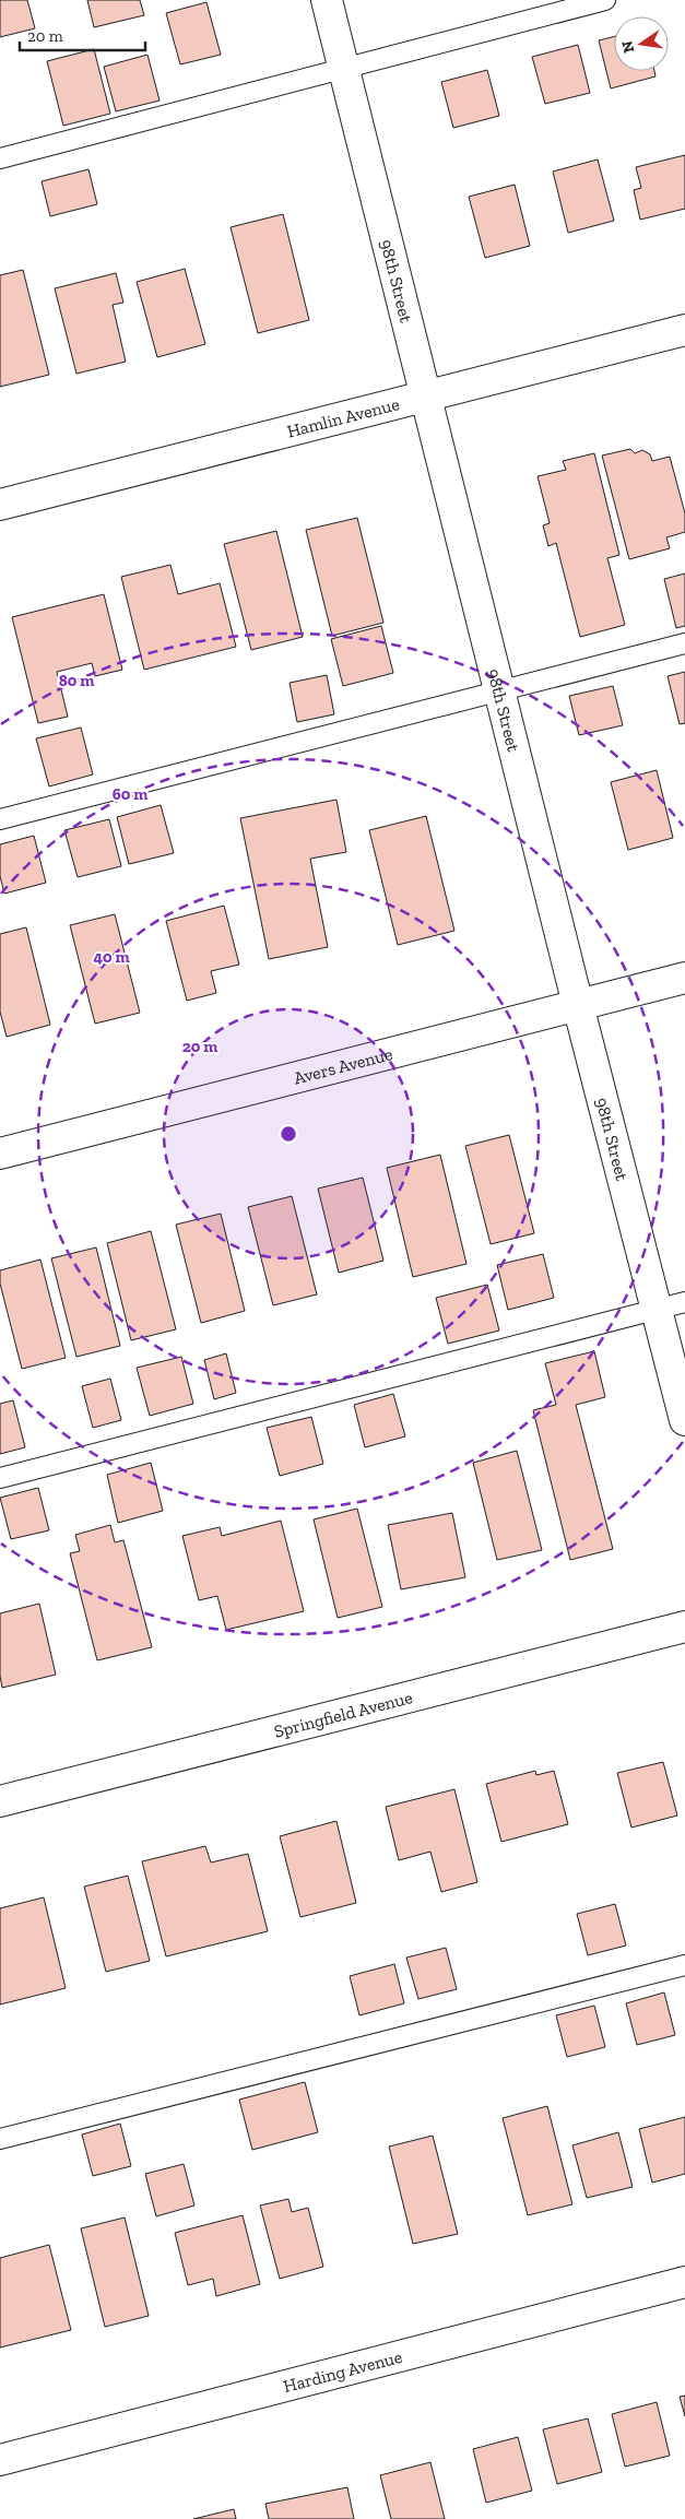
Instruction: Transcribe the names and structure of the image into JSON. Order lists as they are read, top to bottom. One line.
{"streets":{"street":["98th Street","Hamlin Avenue","Avers Avenue","Springfield Avenue","Harding Avenue"]},"crossings":[["98th Street","Hamlin Avenue"],["98th Street","Avers Avenue"]],"scale_bar":"20 m","north":"left","rings":["80 m","60 m","40 m","20 m"]}
